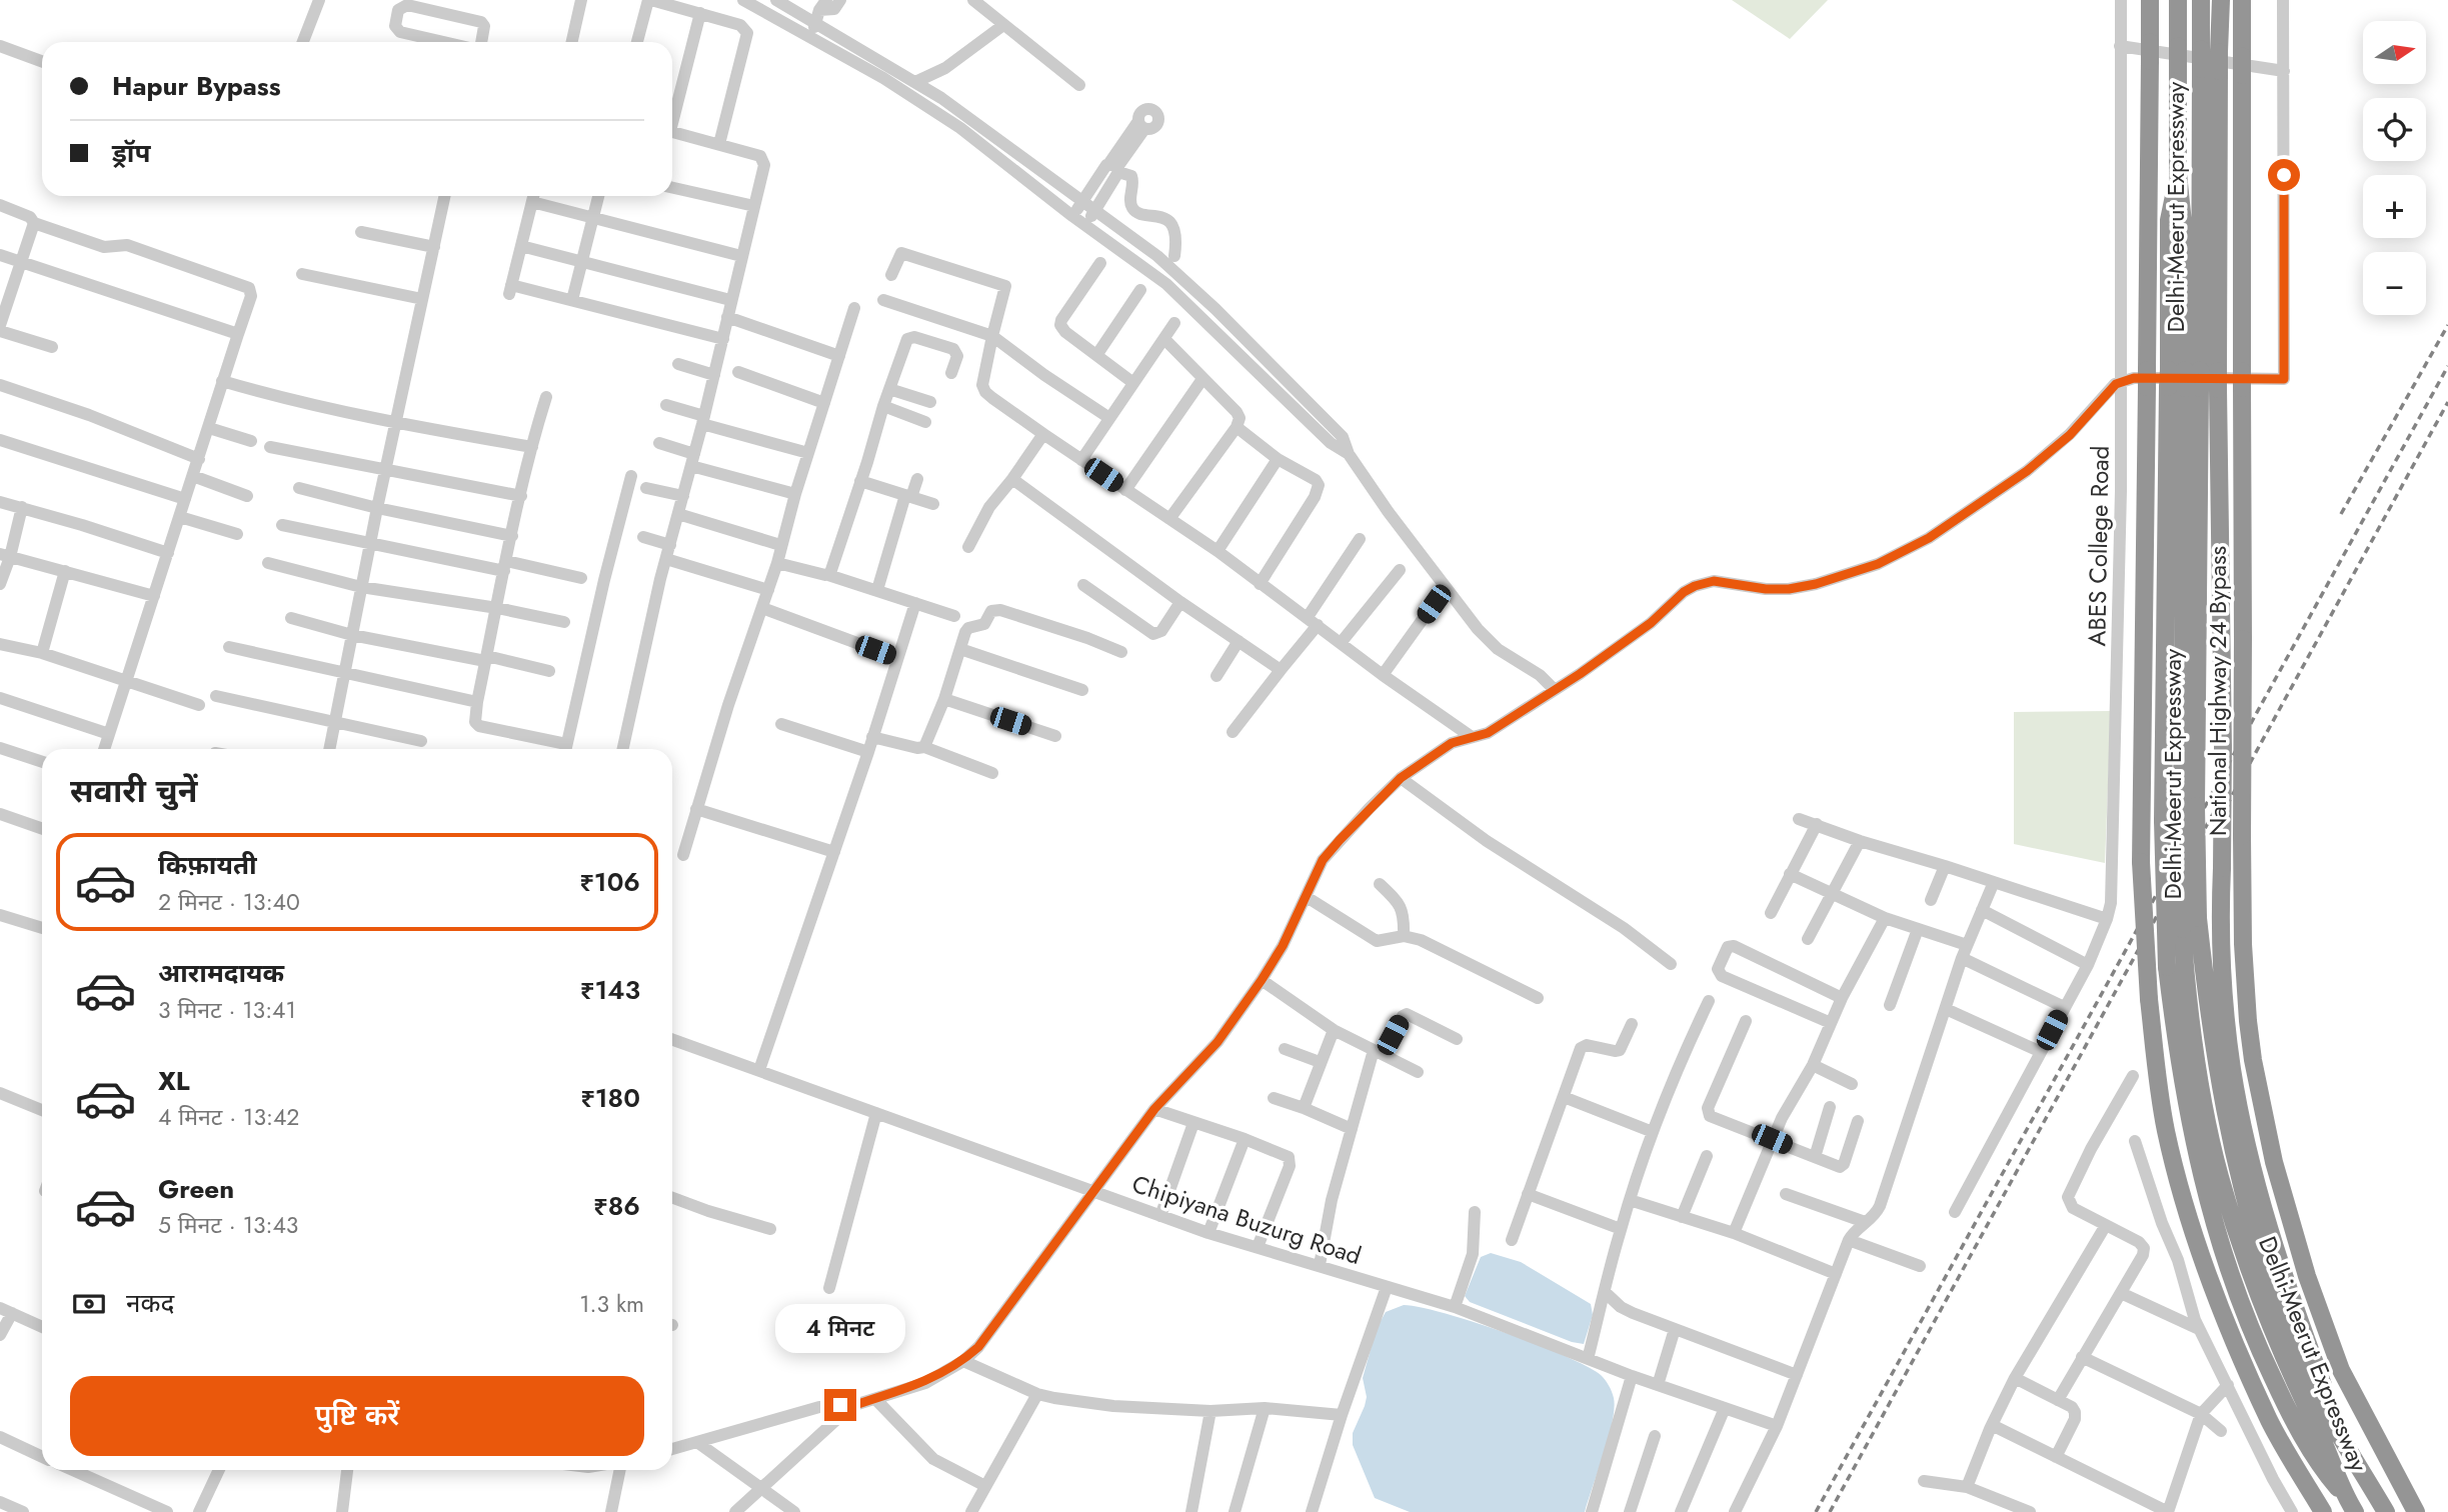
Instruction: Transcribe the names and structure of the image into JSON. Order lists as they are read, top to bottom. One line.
{"streets":{"highway":["Delhi-Meerut Expressway","National Highway 24 Bypass"],"street":["ABES College Road","Chipiyana Buzurg Road"]},"north":"right","page":{"map_buttons":["+","−"],"banner":["Hapur Bypass","ड्रॉप"],"heading":"सवारी चुनें","list":[{"name":"किफ़ायती","note":"2 मिनट · 13:40","value":"₹106"},{"name":"आरामदायक","note":"3 मिनट · 13:41","value":"₹143"},{"name":"XL","note":"4 मिनट · 13:42","value":"₹180"},{"name":"Green","note":"5 मिनट · 13:43","value":"₹86"}],"pay":["नकद","1.3 km"],"bubble":"4 मिनट","buttons":"पुष्टि करें"}}
